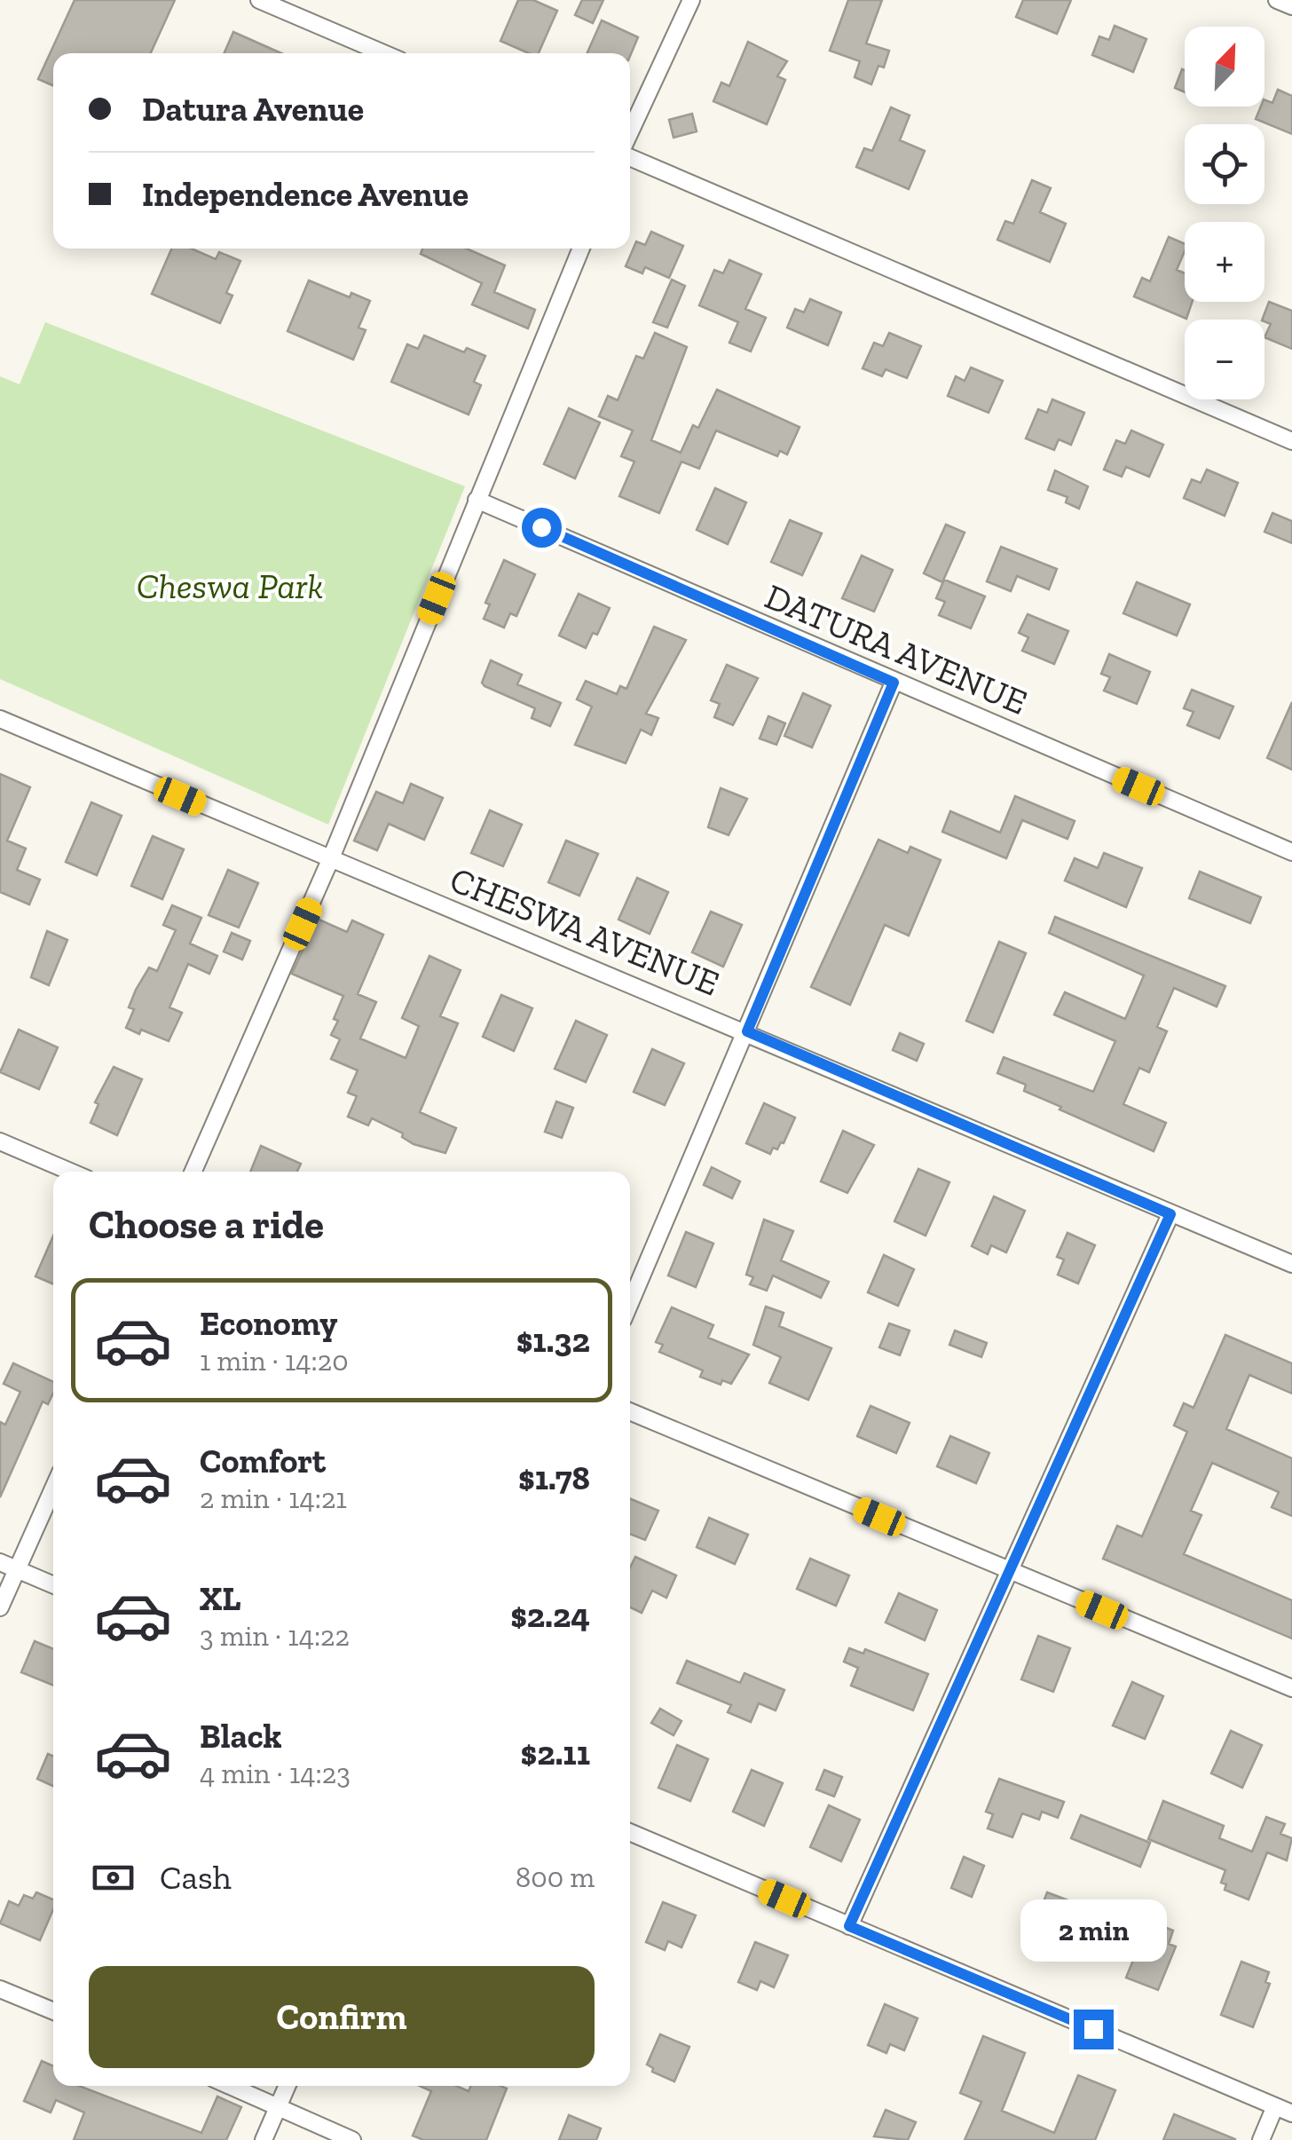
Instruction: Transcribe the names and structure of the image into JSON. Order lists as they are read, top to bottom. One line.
{"streets":{"street":["DATURA AVENUE","CHESWA AVENUE"]},"parks":["Cheswa Park"],"north":"top right","page":{"map_buttons":["+","−"],"banner":["Datura Avenue","Independence Avenue"],"heading":"Choose a ride","list":[{"name":"Economy","note":"1 min · 14:20","value":"$1.32"},{"name":"Comfort","note":"2 min · 14:21","value":"$1.78"},{"name":"XL","note":"3 min · 14:22","value":"$2.24"},{"name":"Black","note":"4 min · 14:23","value":"$2.11"}],"pay":["Cash","800 m"],"bubble":"2 min","buttons":"Confirm"}}
